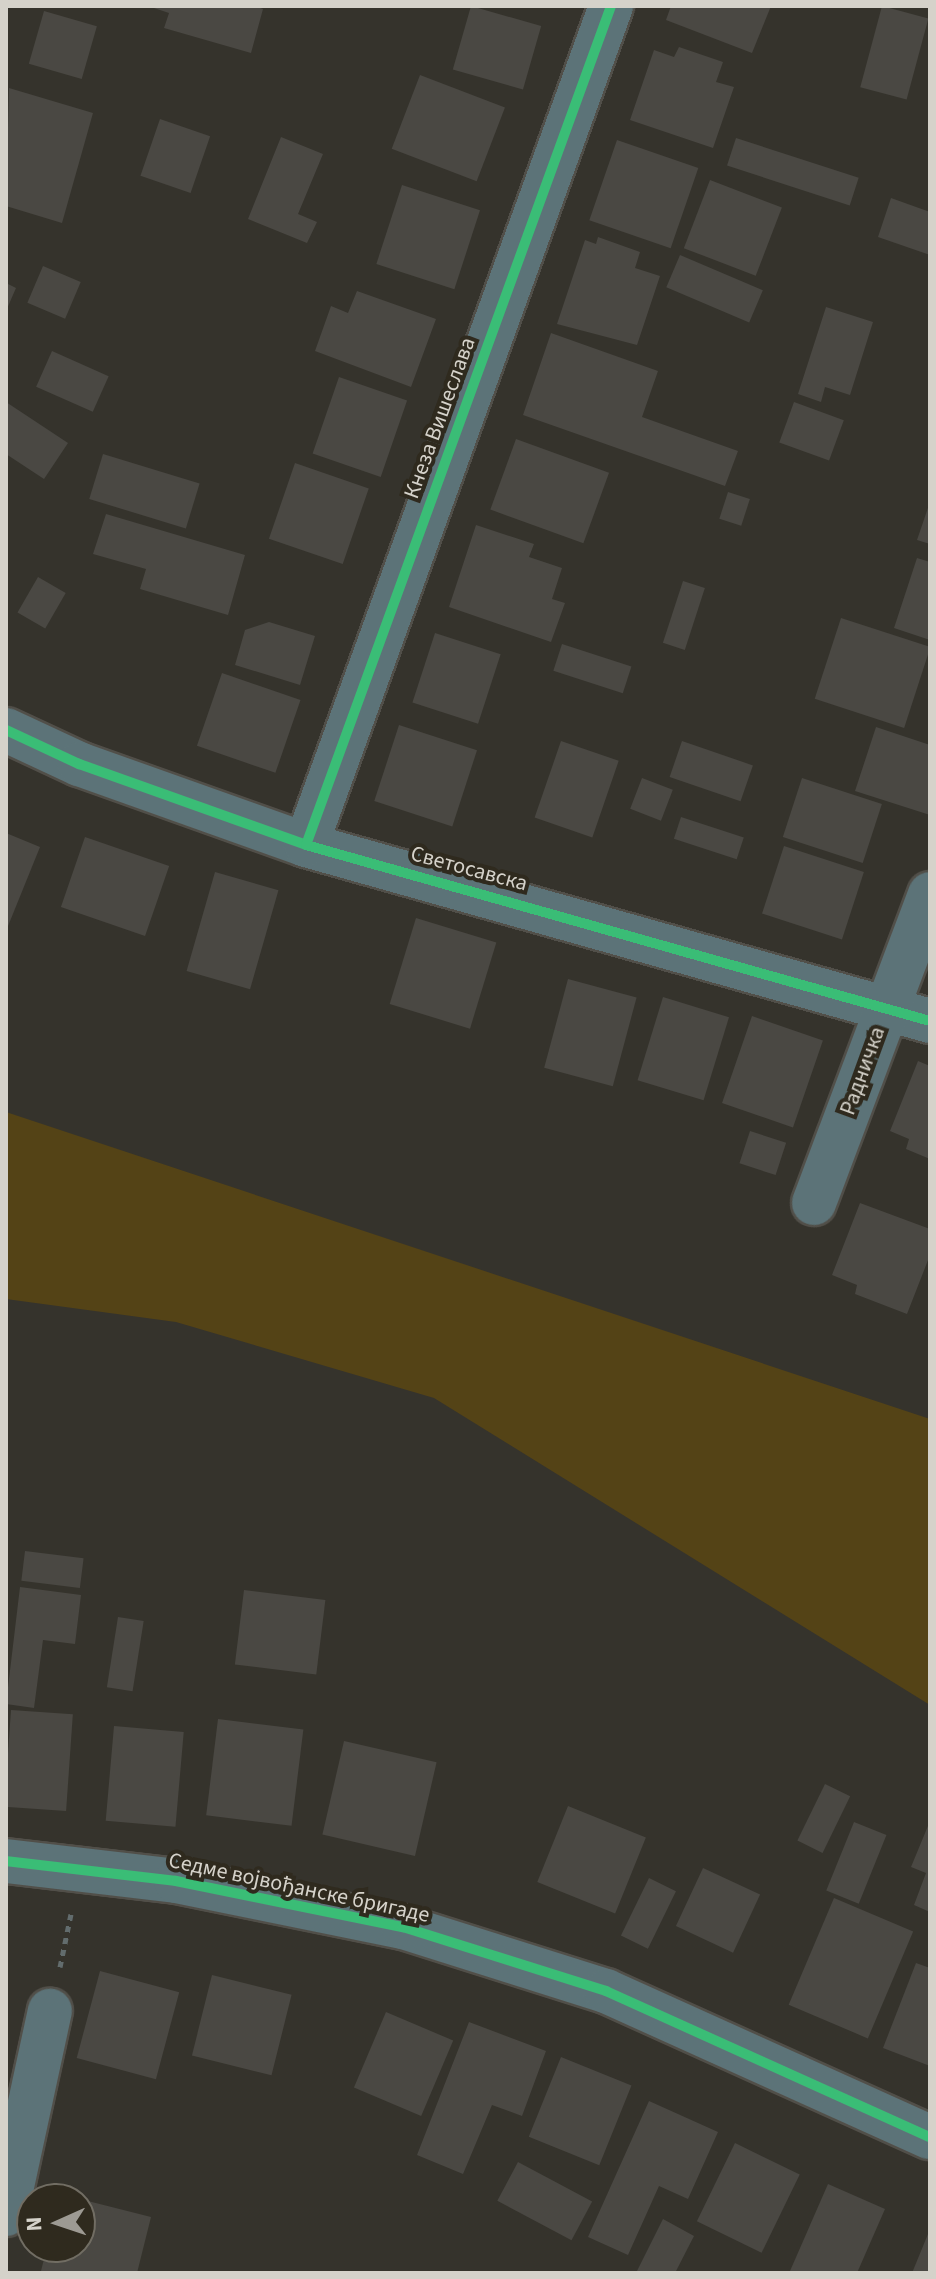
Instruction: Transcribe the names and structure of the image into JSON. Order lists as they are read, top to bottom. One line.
{"streets":{"street":["Кнеза Вишеслава","Светосавска","Радничка","Седме војвођанске бригаде"]},"crossings":[["Кнеза Вишеслава","Светосавска"],["Светосавска","Радничка"]],"north":"left"}
